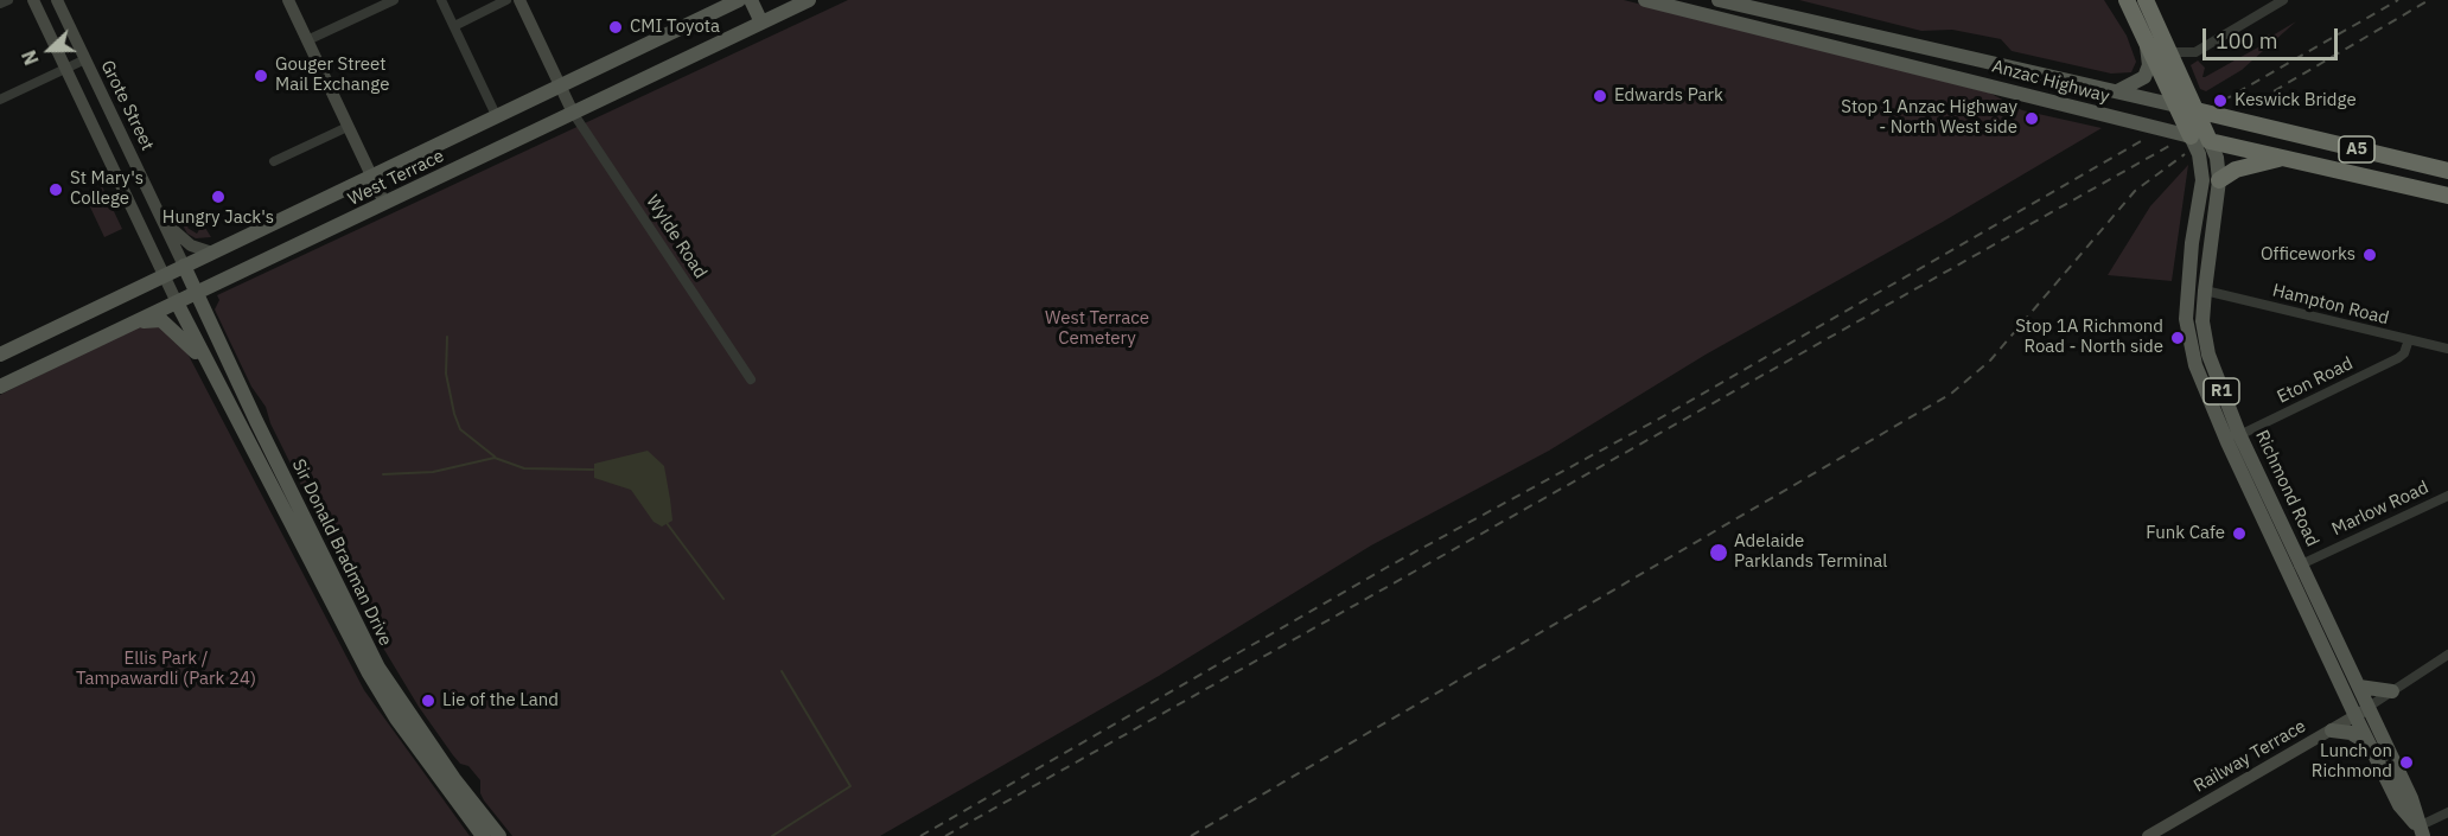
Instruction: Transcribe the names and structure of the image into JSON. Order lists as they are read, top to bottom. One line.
{"streets":{"highway":["Anzac Highway","A5","R1"],"main road":["Grote Street","West Terrace","Richmond Road","Sir Donald Bradman Drive","Railway Terrace"],"street":["Wylde Road","Hampton Road","Eton Road","Marlow Road"]},"crossings":[["Anzac Highway","R1"],["Anzac Highway","Richmond Road"],["Grote Street","West Terrace"],["Grote Street","Sir Donald Bradman Drive"],["A5","R1"],["West Terrace","Wylde Road"],["West Terrace","Sir Donald Bradman Drive"],["Hampton Road","Eton Road"],["Hampton Road","Richmond Road"],["Eton Road","Richmond Road"],["R1","Richmond Road"],["Richmond Road","Marlow Road"],["Richmond Road","Railway Terrace"]],"parks":["West Terrace Cemetery","Ellis Park / Tampawardli (Park 24)"],"places":["CMI Toyota","Gouger Street Mail Exchange","Edwards Park","Keswick Bridge","Stop 1 Anzac Highway - North West side","St Mary's College","Hungry Jack's","Officeworks","Stop 1A Richmond Road - North side","Funk Cafe","Adelaide Parklands Terminal","Lie of the Land","Lunch on Richmond"],"scale_bar":"100 m","north":"left"}
